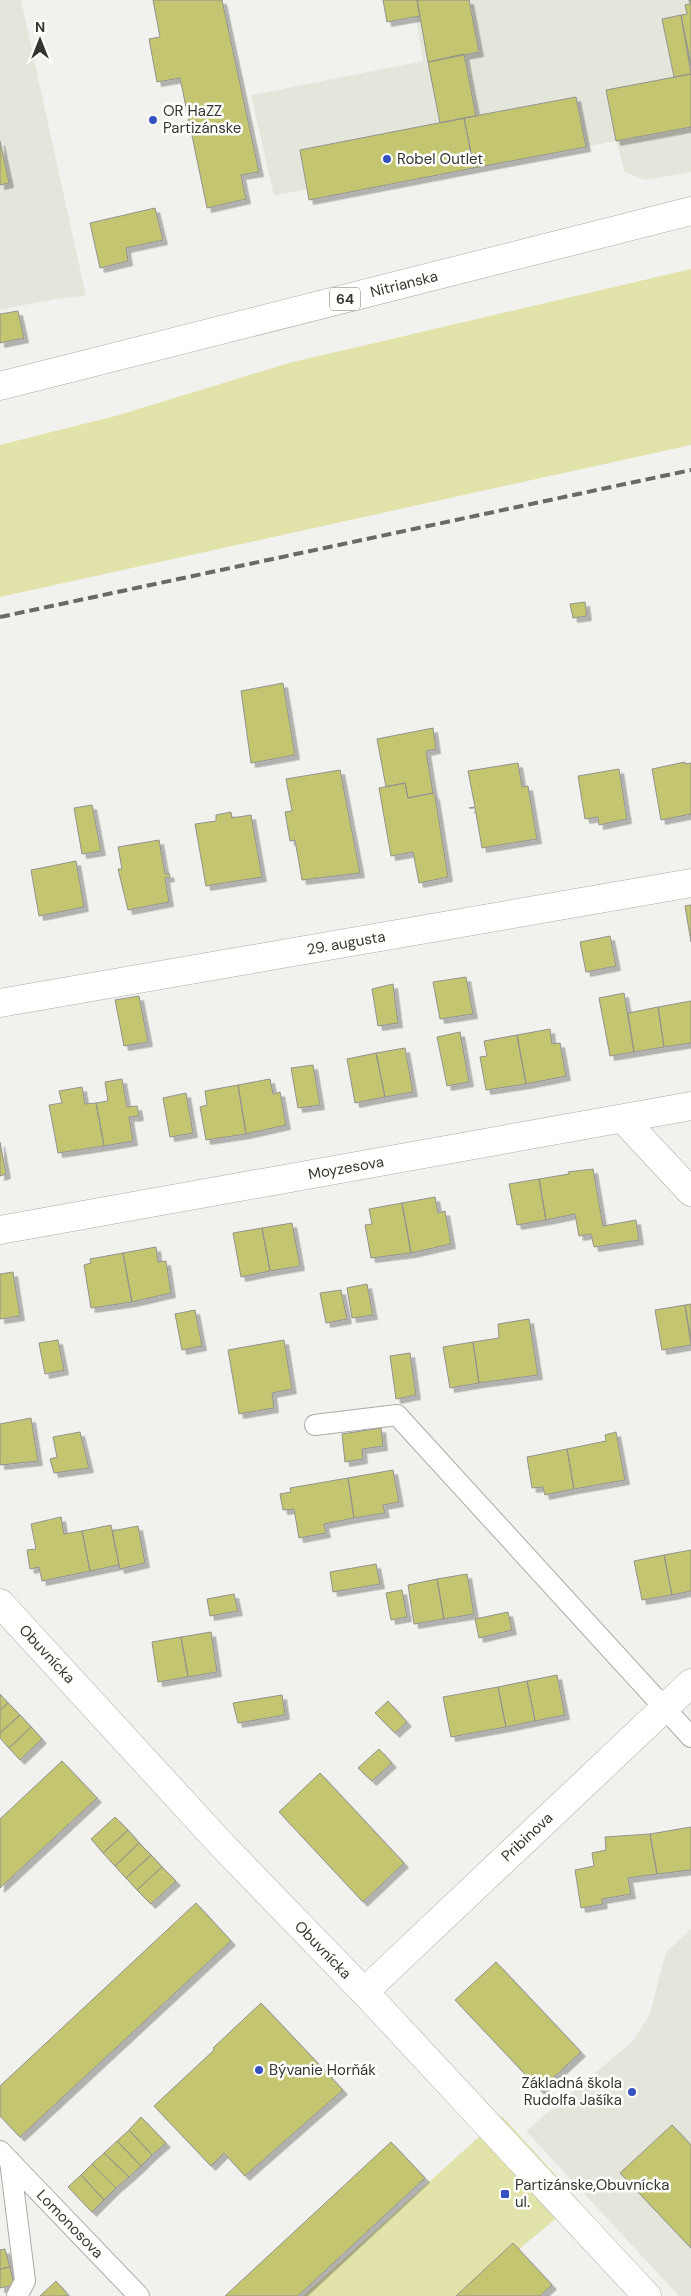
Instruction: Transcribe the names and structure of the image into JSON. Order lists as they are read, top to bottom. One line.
{"streets":{"street":["Nitrianska","64","29. augusta","Moyzesova","Obuvnícka","Pribinova"],"lane":["Lomonosova"]},"crossings":[["Obuvnícka","Pribinova"]],"places":{"other":["OR HaZZ Partizánske","Robel Outlet","Bývanie Horňák","Základná škola Rudolfa Jašíka"],"transit":["Partizánske,Obuvnícka ul."]},"north":"top"}
